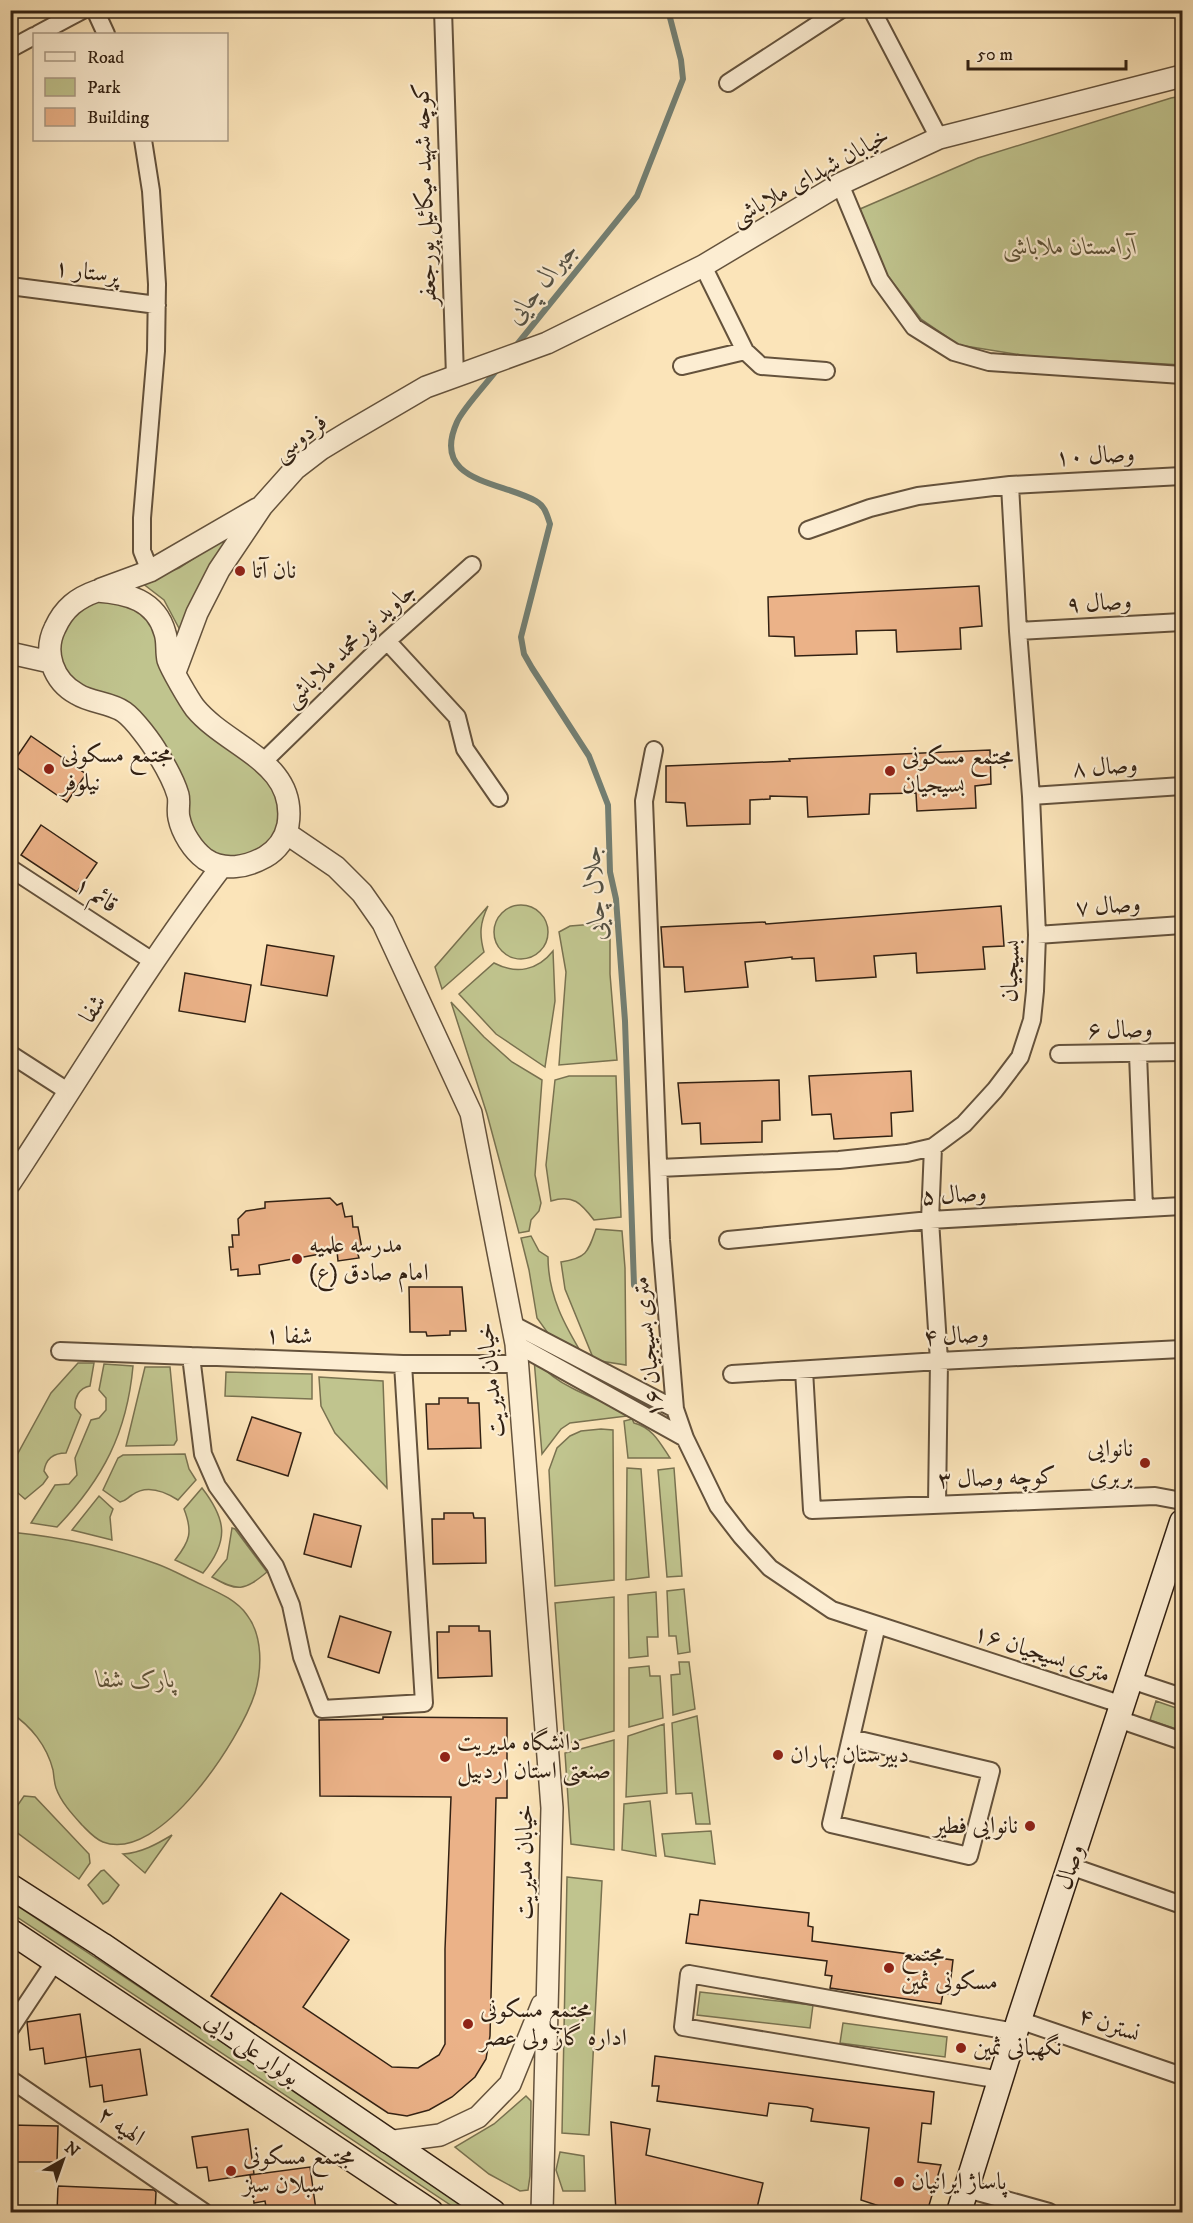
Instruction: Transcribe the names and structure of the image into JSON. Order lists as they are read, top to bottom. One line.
{"streets":{"main road":["وصال","بولوار علی دایی"],"street":["خیابان شهدای ملاباشی","کوچه شهید میکائیل پورجعفر","پرستار ۱","فردوسی","وصال ۱۰","وصال ۹","جاوید نورمحمد ملاباشی","وصال ۸","قائم ۱","وصال ۷","بسیجیان","شفا","وصال ۶","وصال ۵","شفا ۱","وصال ۴","۱۶ متری بسیجیان","خیابان مدیریت","کوچه وصال ۳","نسترن ۴","الهیه ۲"]},"crossings":[["خیابان شهدای ملاباشی","فردوسی"],["کوچه شهید میکائیل پورجعفر","فردوسی"],["وصال ۱۰","بسیجیان"],["وصال ۹","بسیجیان"],["وصال ۸","بسیجیان"],["قائم ۱","شفا"],["وصال ۷","بسیجیان"],["بسیجیان","۱۶ متری بسیجیان"],["شفا ۱","خیابان مدیریت"],["وصال ۴","کوچه وصال ۳"],["۱۶ متری بسیجیان","وصال"],["خیابان مدیریت","بولوار علی دایی"],["وصال","نسترن ۴"]],"water":["جیرال چایی","جلال چایی"],"parks":["آرامستان ملاباشی","پارک شفا"],"places":["نان آتا","مجتمع مسکونی نیلوفر","مجتمع مسکونی بسیجیان","مدرسه علمیه امام صادق (ع)","نانوایی بربری","دبیرستان بهاران","دانشگاه مدیریت صنعتی استان اردبیل","نانوایی فطیر","مجتمع مسکونی ثمین","مجتمع مسکونی اداره گاز ولی عصر","نگهبانی ثمین","مجتمع مسکونی سبلان سبز","پاساژ ایرانیان"],"legend":["Road","Park","Building"],"scale_bar":"50 m","north":"top right"}
